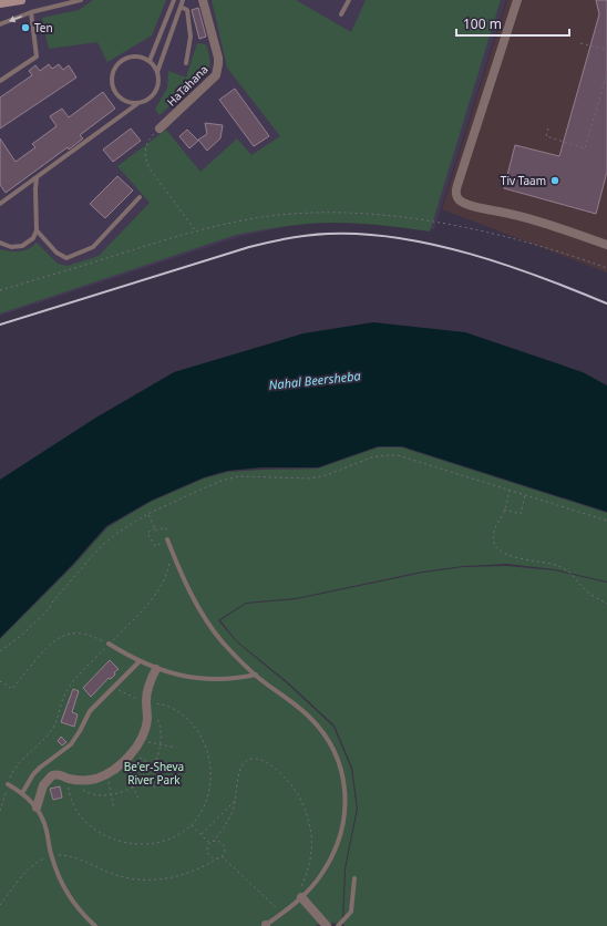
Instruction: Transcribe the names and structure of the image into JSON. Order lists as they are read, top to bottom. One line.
{"streets":{"street":["HaTahana"]},"water":["Nahal Beersheba"],"parks":["Be'er-Sheva River Park"],"places":["Ten","Tiv Taam"],"scale_bar":"100 m"}
